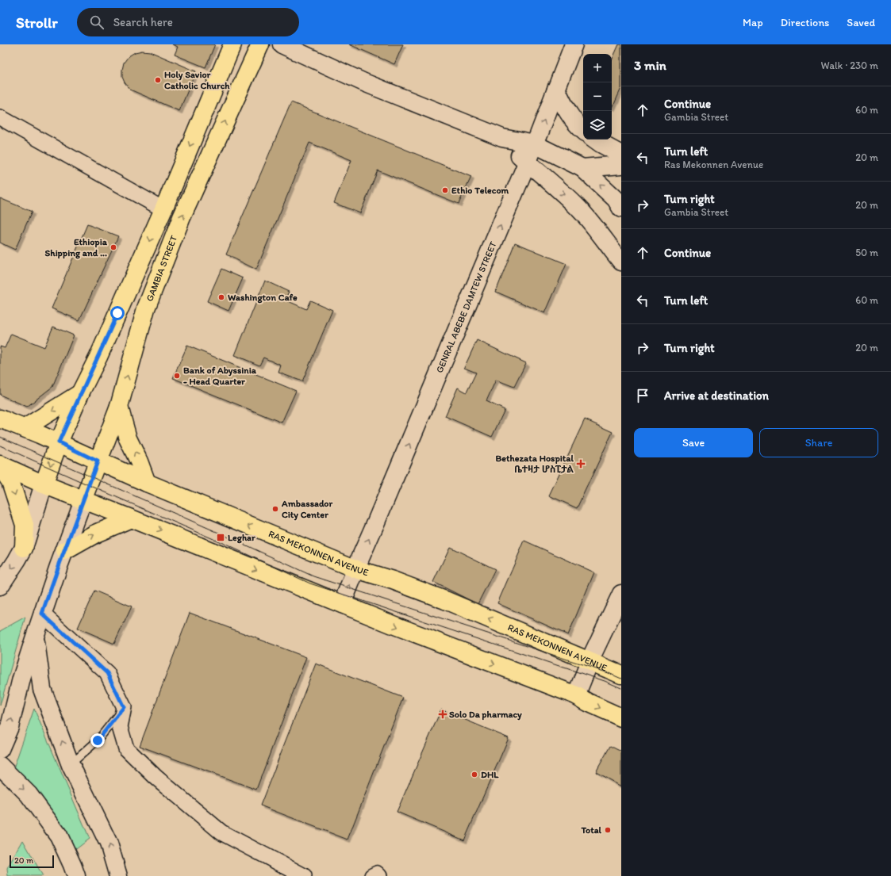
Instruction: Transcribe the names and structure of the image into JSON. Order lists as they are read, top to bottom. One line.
{"streets":{"main road":["GAMBIA STREET","GENRAL ABEBE DAMTEW STREET","RAS MEKONNEN AVENUE"]},"crossings":[["GAMBIA STREET","RAS MEKONNEN AVENUE"],["GENRAL ABEBE DAMTEW STREET","RAS MEKONNEN AVENUE"]],"one_way":["GENRAL ABEBE DAMTEW STREET"],"places":{"other":["Holy Savior Catholic Church","Ethio Telecom","Ethiopia Shipping and ...","Washington Cafe","Bank of Abyssinia - Head Quarter","Ambassador City Center","DHL","Total"],"health":["Bethezata Hospital ቤተዛታ ሆስፒታል","Solo Da pharmacy"],"transit":["Leghar"]},"scale_bar":"20 m","page":{"header":"Strollr","search":"Search here","nav":["Map","Directions","Saved"],"heading":["3 min","Walk · 230 m"],"map_buttons":["+","−"],"list":[["Continue","Gambia Street","60 m"],["Turn left","Ras Mekonnen Avenue","20 m"],["Turn right","Gambia Street","20 m"],["Continue","50 m"],["Turn left","60 m"],["Turn right","20 m"],"Arrive at destination"],"buttons":["Save","Share"],"scale":"20 m"}}
